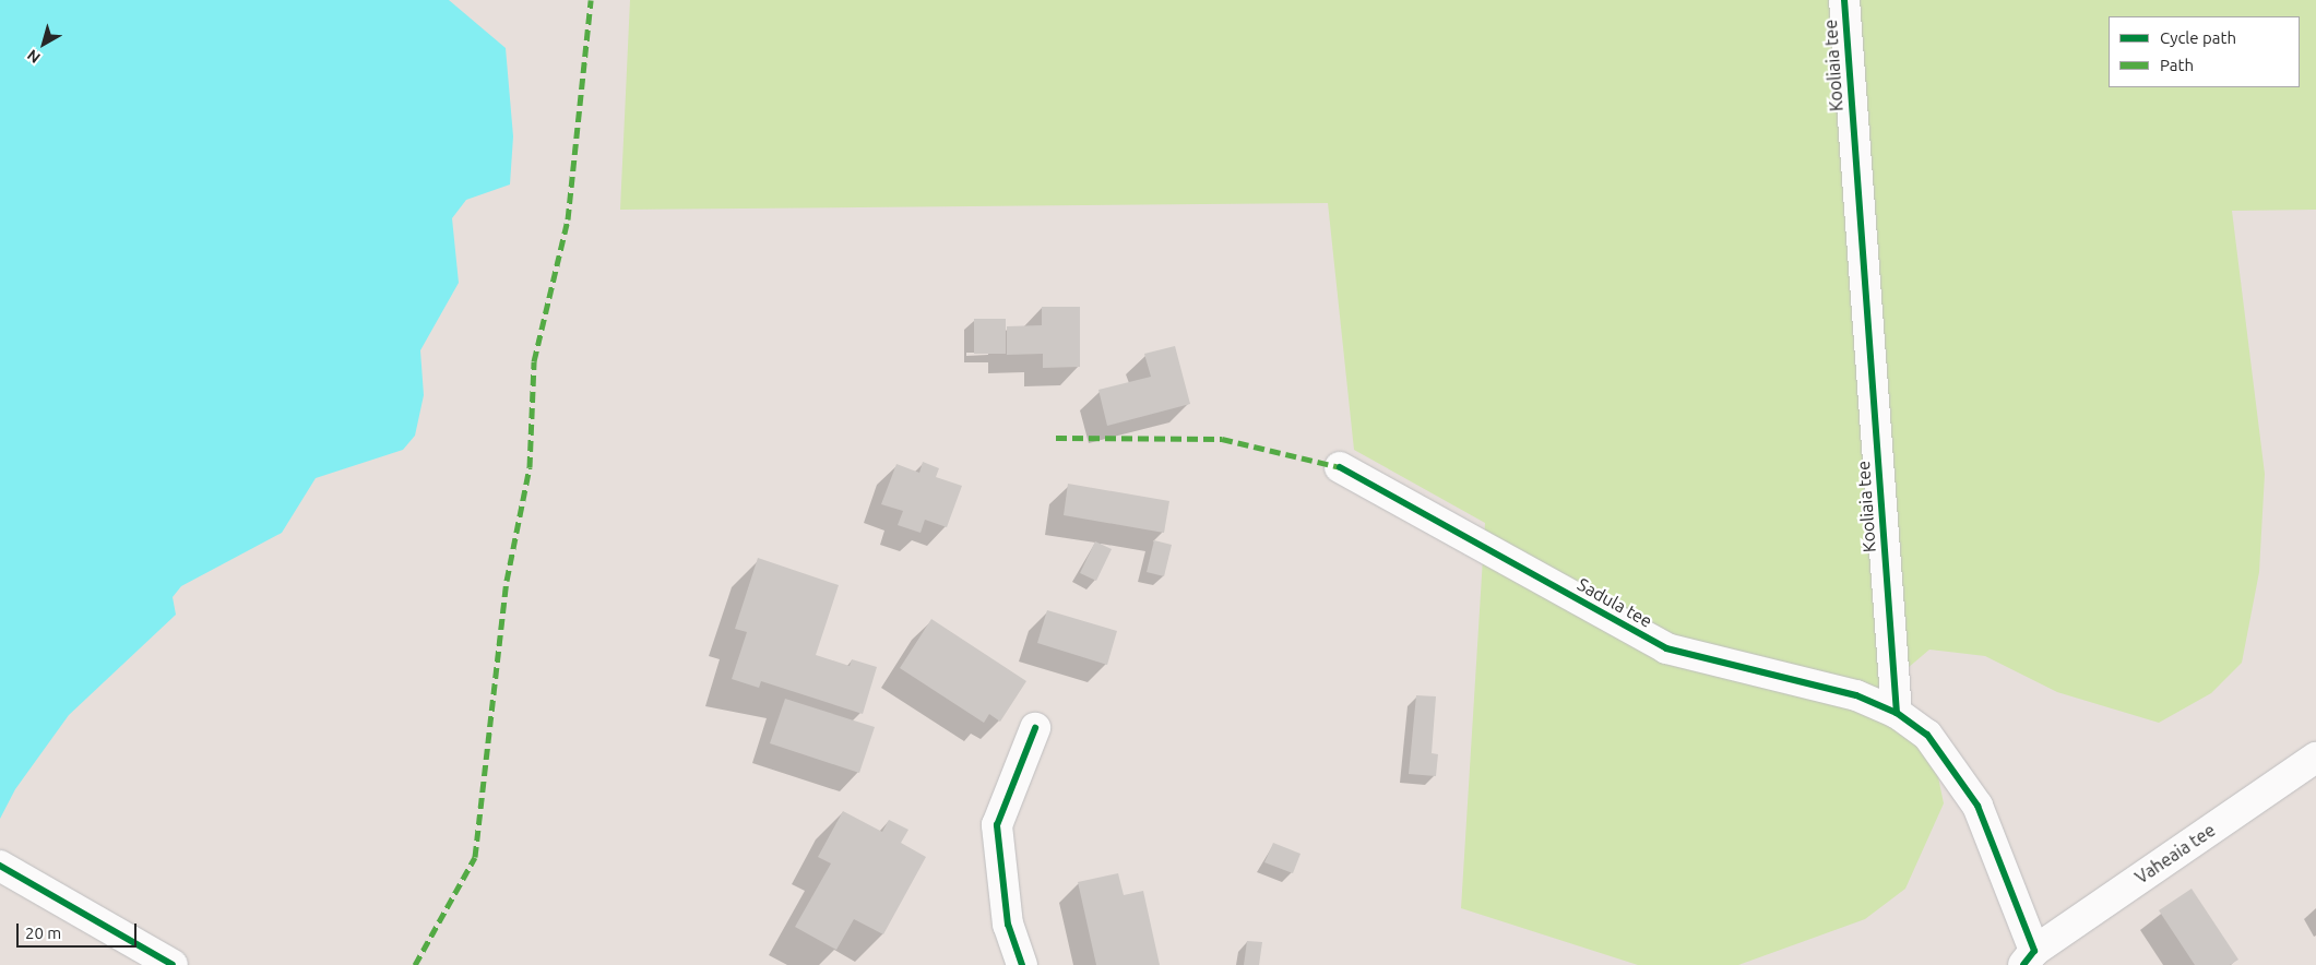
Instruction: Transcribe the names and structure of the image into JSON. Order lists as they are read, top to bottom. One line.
{"streets":{"street":["Kooliaia tee","Sadula tee","Vaheaia tee"]},"crossings":[["Kooliaia tee","Sadula tee"]],"legend":["Cycle path","Path"],"scale_bar":"20 m","north":"bottom left"}
